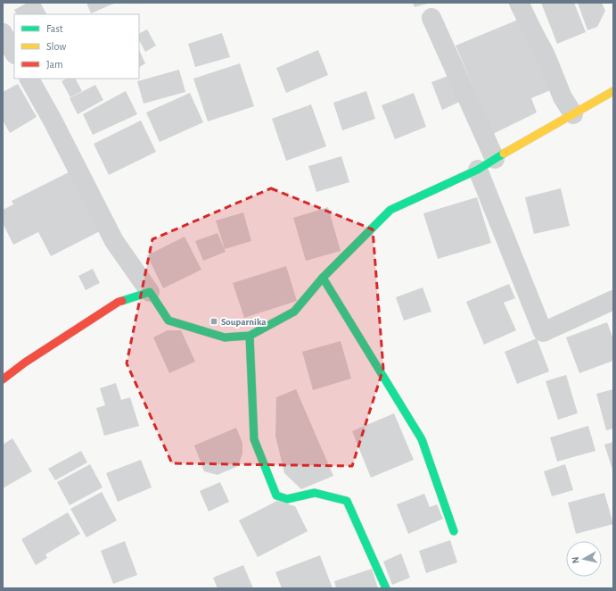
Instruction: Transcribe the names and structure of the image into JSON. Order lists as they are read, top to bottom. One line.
{"places":{"transit":["Souparnika"]},"legend":["Fast","Slow","Jam"],"north":"left"}
